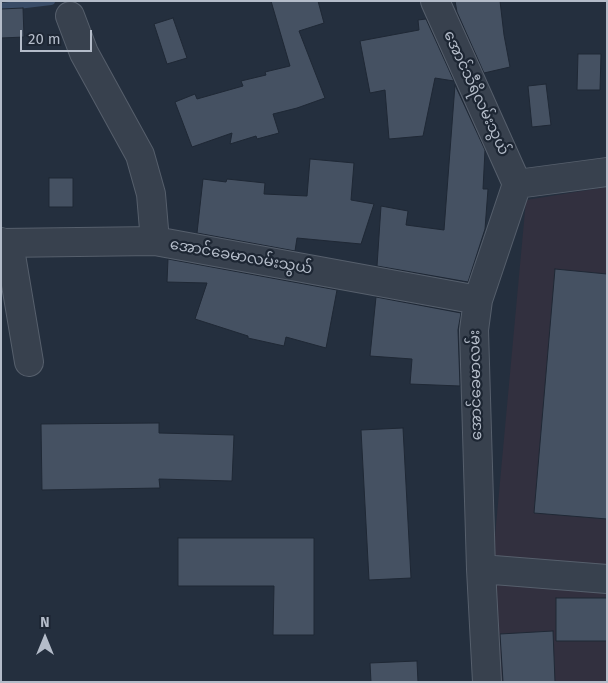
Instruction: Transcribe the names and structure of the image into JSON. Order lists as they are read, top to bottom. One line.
{"streets":{"street":["အောင်သီရိလမ်းသွယ်","အောင်ခေမာလမ်းသွယ်","အောင်ခေမာလမ်း"]},"crossings":[["အောင်သီရိလမ်းသွယ်","အောင်ခေမာလမ်း"],["အောင်ခေမာလမ်းသွယ်","အောင်ခေမာလမ်း"]],"scale_bar":"20 m","north":"top"}
